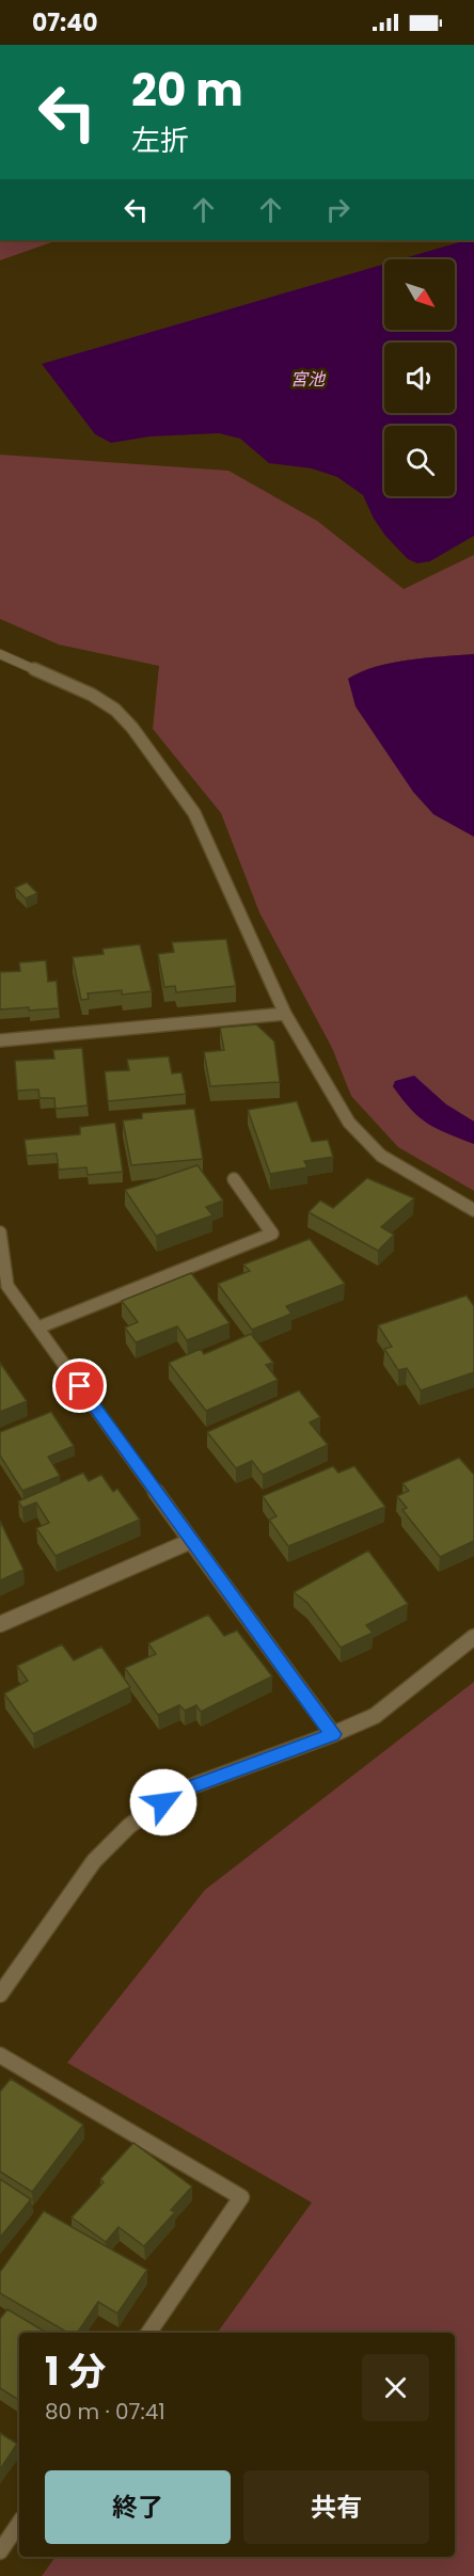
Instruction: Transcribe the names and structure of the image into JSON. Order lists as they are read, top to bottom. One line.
{"water":["宮池"],"north":"bottom right","page":{"status":"07:40","turn":["20 m","左折"],"heading":["1 分","80 m · 07:41"],"buttons":["終了","共有"]}}
